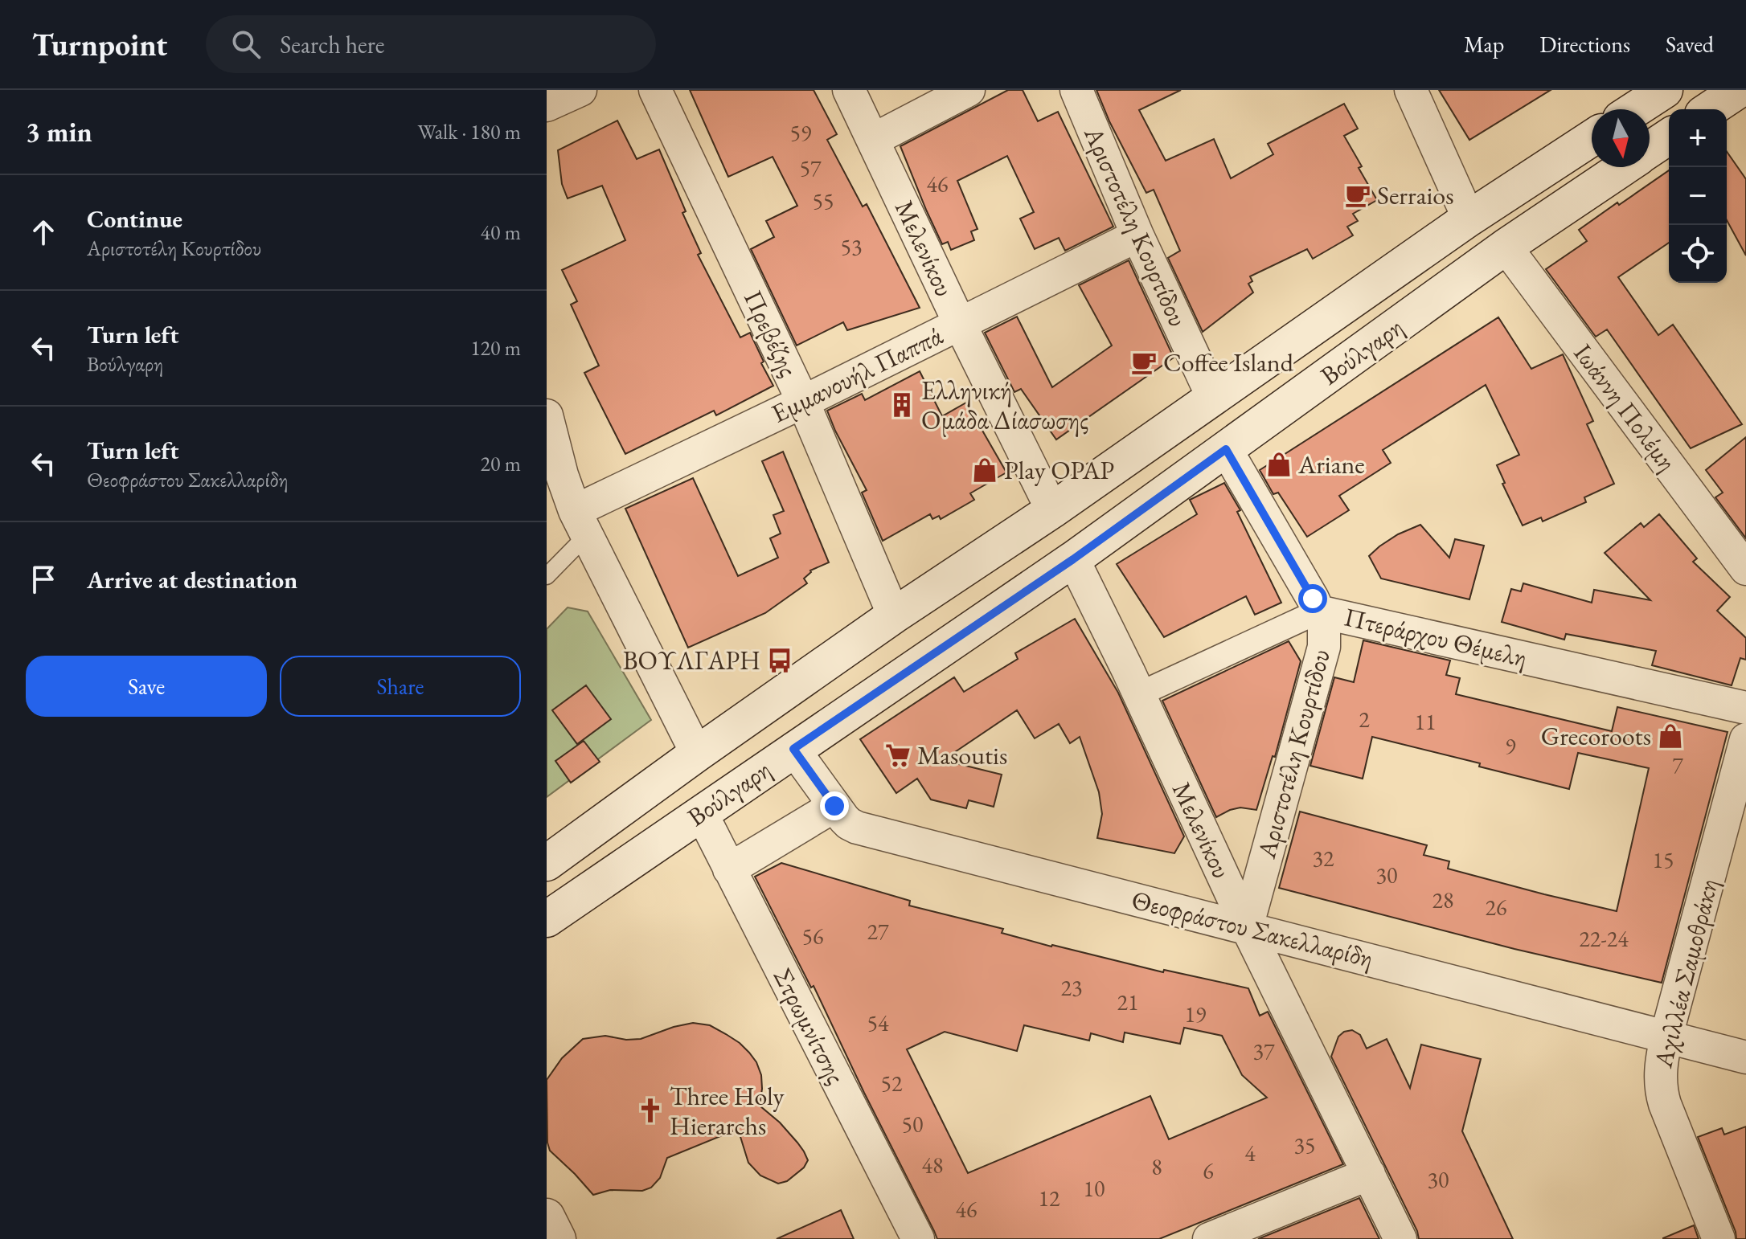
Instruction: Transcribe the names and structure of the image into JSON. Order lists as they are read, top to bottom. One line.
{"streets":{"main road":["Βούλγαρη"],"street":["Αριστοτέλη Κουρτίδου","Μελενίκου","Πρεβέζης","Εμμανουήλ Παππά","Ιωάννη Πολέμη","Πτεράρχου Θέμελη","Θεοφράστου Σακελλαρίδη","Αχιλλέα Σαμοθράκη","Στρωμνίτσης"]},"crossings":[["Αριστοτέλη Κουρτίδου","Μελενίκου"],["Αριστοτέλη Κουρτίδου","Βούλγαρη"],["Αριστοτέλη Κουρτίδου","Εμμανουήλ Παππά"],["Αριστοτέλη Κουρτίδου","Πτεράρχου Θέμελη"],["Αριστοτέλη Κουρτίδου","Θεοφράστου Σακελλαρίδη"],["Μελενίκου","Βούλγαρη"],["Μελενίκου","Εμμανουήλ Παππά"],["Μελενίκου","Πτεράρχου Θέμελη"],["Μελενίκου","Θεοφράστου Σακελλαρίδη"],["Πρεβέζης","Βούλγαρη"],["Πρεβέζης","Εμμανουήλ Παππά"],["Βούλγαρη","Ιωάννη Πολέμη"],["Βούλγαρη","Θεοφράστου Σακελλαρίδη"],["Βούλγαρη","Στρωμνίτσης"],["Θεοφράστου Σακελλαρίδη","Αχιλλέα Σαμοθράκη"]],"places":{"cafe":["Serraios","Coffee Island"],"building":["Ελληνική Ομάδα Δίασωσης"],"shop":["Ariane","Play OPAP","Grecoroots"],"bus stop":["ΒΟΥΛΓΑΡΗ"],"supermarket":["Masoutis"],"church":["Three Holy Hierarchs"]},"house_numbers":["59","57","46","55","53","2","11","9","7","32","15","30","28","26","27","56","22-24","23","21","19","54","37","52","50","35","4","48","8","6","30","10","12","46"],"north":"bottom","page":{"header":"Turnpoint","search":"Search here","nav":["Map","Directions","Saved"],"heading":["3 min","Walk · 180 m"],"map_buttons":["+","−"],"list":[["Continue","Αριστοτέλη Κουρτίδου","40 m"],["Turn left","Βούλγαρη","120 m"],["Turn left","Θεοφράστου Σακελλαρίδη","20 m"],"Arrive at destination"],"buttons":["Save","Share"]}}
